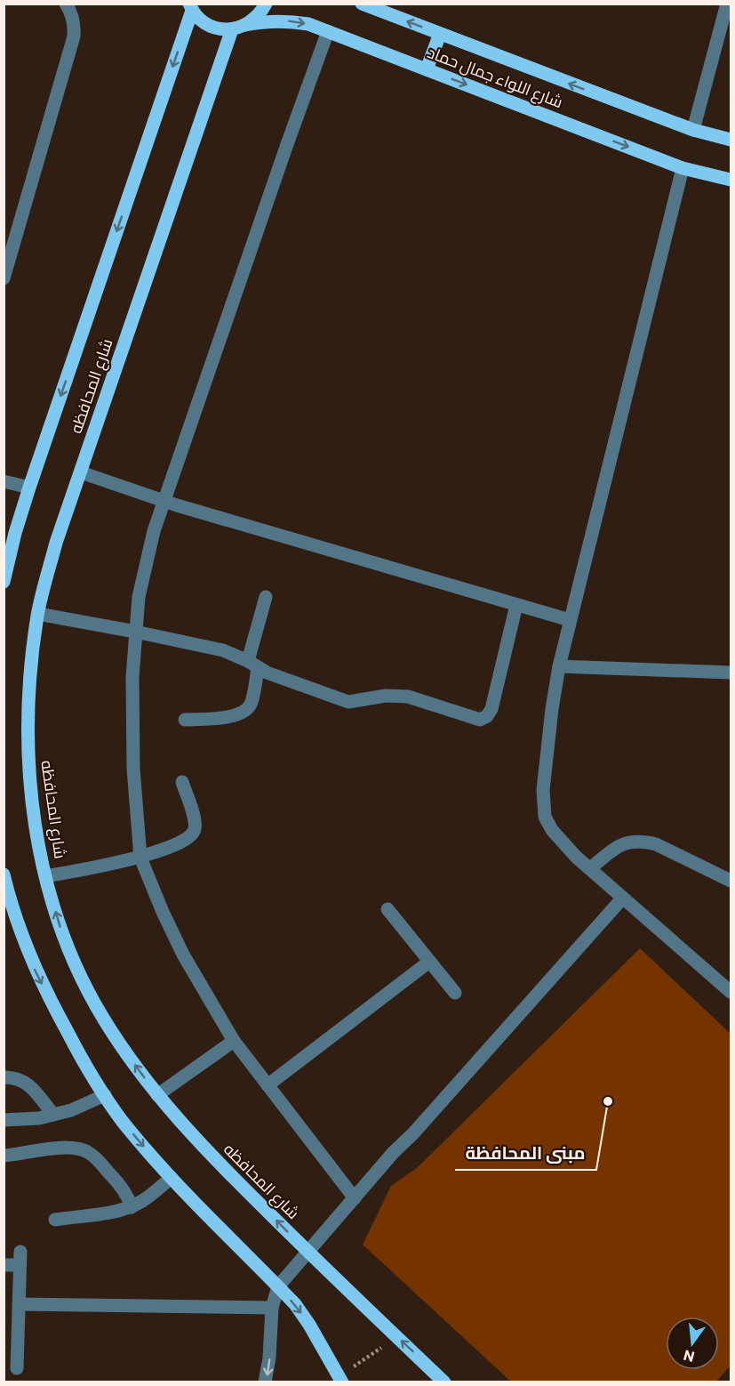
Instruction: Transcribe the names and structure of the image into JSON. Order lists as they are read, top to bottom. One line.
{"streets":{"main road":["شارع اللواء جمال حماد","شارع المحافظه"]},"crossings":[["شارع اللواء جمال حماد","شارع المحافظه"]],"places":["مبنى المحافظة"],"north":"bottom"}
